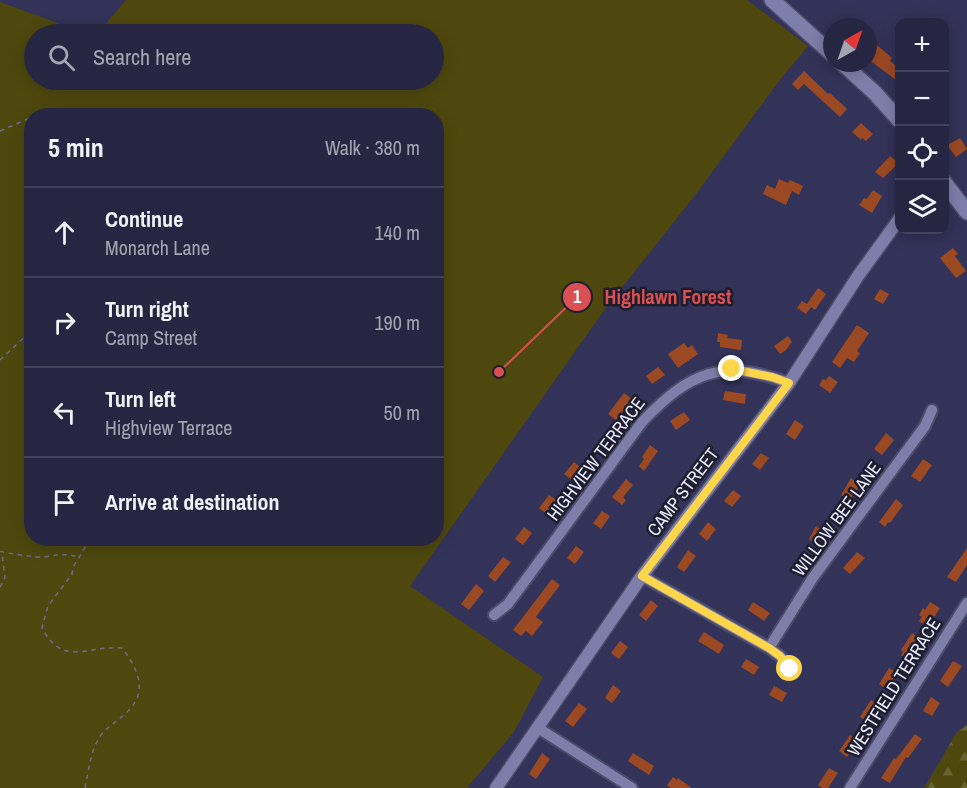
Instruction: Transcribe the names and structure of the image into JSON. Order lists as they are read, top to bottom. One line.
{"streets":{"street":["HIGHVIEW TERRACE","CAMP STREET","WILLOW BEE LANE","WESTFIELD TERRACE"]},"crossings":[["HIGHVIEW TERRACE","CAMP STREET"]],"places":["Highlawn Forest"],"north":"top right","page":{"map_buttons":["+","−"],"search":"Search here","heading":["5 min","Walk · 380 m"],"list":[["Continue","Monarch Lane","140 m"],["Turn right","Camp Street","190 m"],["Turn left","Highview Terrace","50 m"],"Arrive at destination"]}}
